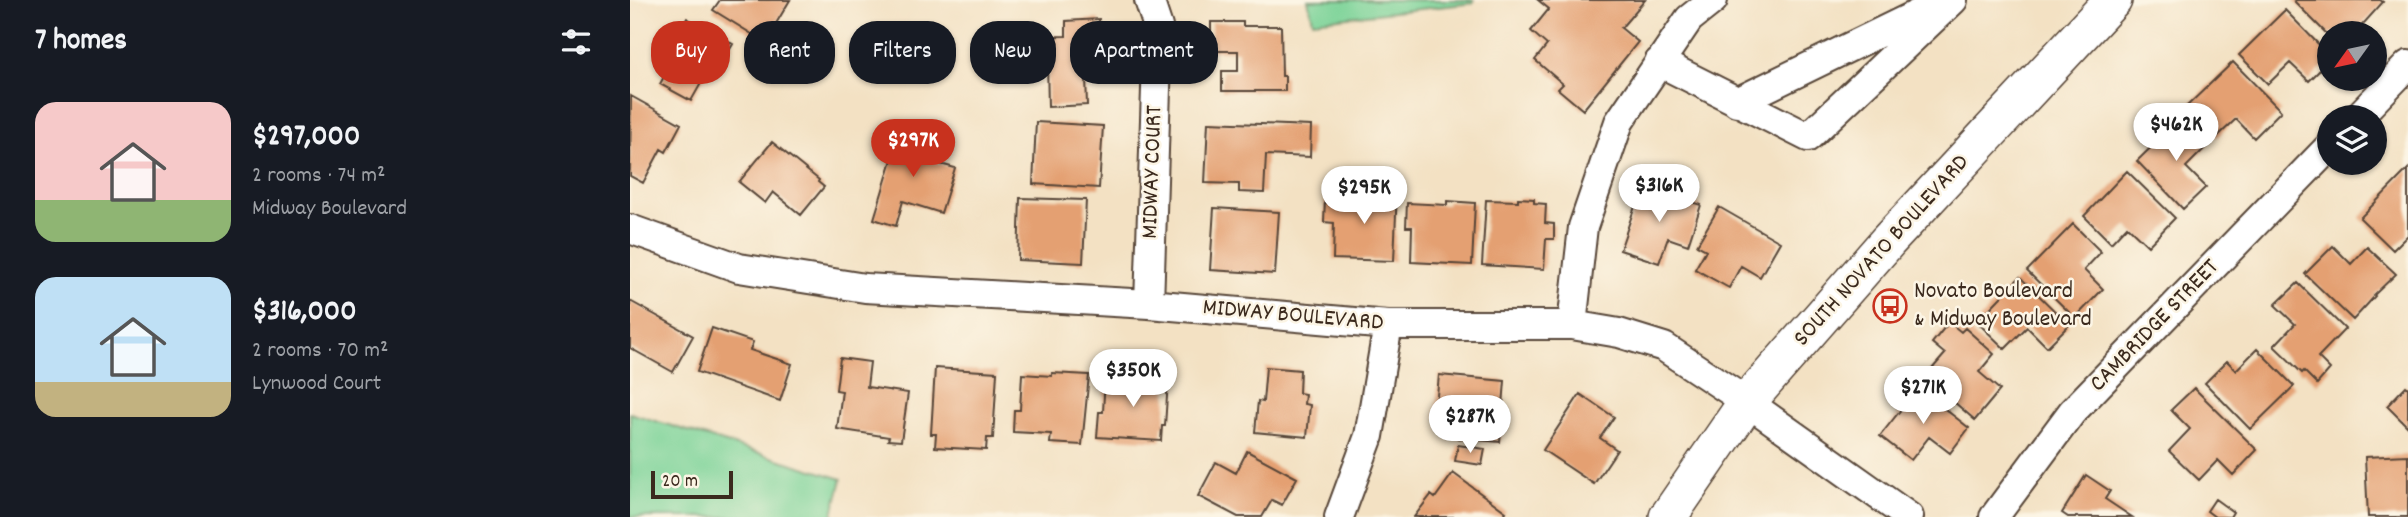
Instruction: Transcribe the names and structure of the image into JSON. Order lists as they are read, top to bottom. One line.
{"streets":{"main road":["SOUTH NOVATO BOULEVARD"],"street":["MIDWAY COURT","MIDWAY BOULEVARD","CAMBRIDGE STREET"]},"crossings":[["MIDWAY COURT","MIDWAY BOULEVARD"],["SOUTH NOVATO BOULEVARD","MIDWAY BOULEVARD"]],"places":{"bus stop":["Novato Boulevard & Midway Boulevard"]},"scale_bar":"20 m","north":"bottom left","page":{"heading":"7 homes","chip":["Buy","Rent","Filters","New","Apartment"],"list":[{"name":"$297,000","note":"2 rooms · 74 m² · Midway Boulevard"},{"name":"$316,000","note":"2 rooms · 70 m² · Lynwood Court"}],"price":["$462K","$297K","$316K","$295K","$350K","$271K","$287K"],"scale":"20 m"}}
